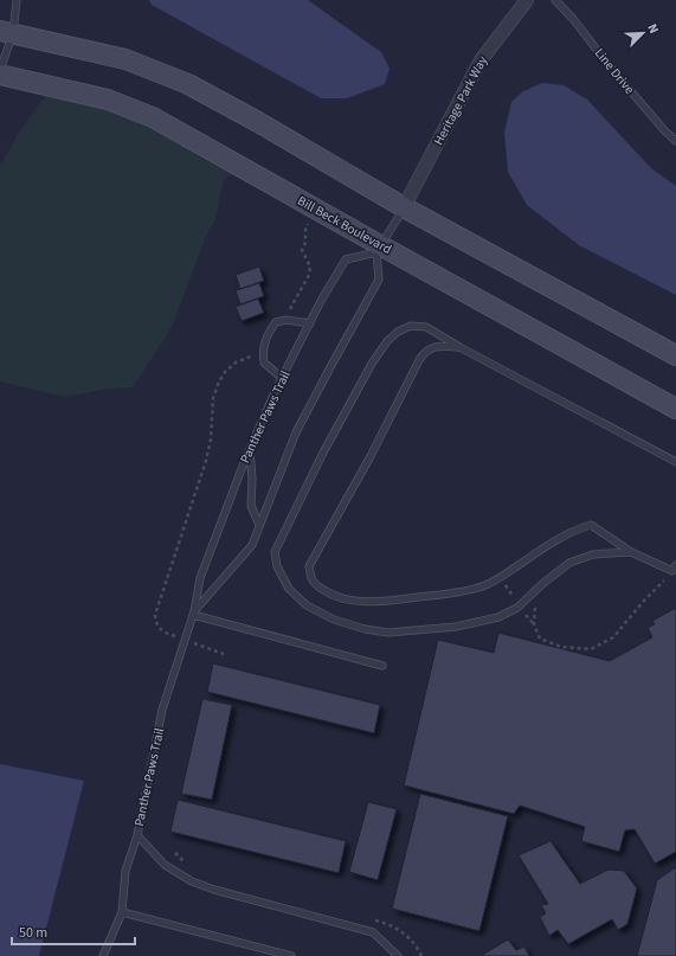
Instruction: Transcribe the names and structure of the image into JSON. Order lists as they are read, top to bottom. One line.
{"streets":{"street":["Heritage Park Way","Bill Beck Boulevard"],"lane":["Line Drive","Panther Paws Trail"]},"crossings":[["Bill Beck Boulevard","Panther Paws Trail"]],"scale_bar":"50 m","north":"top right"}
